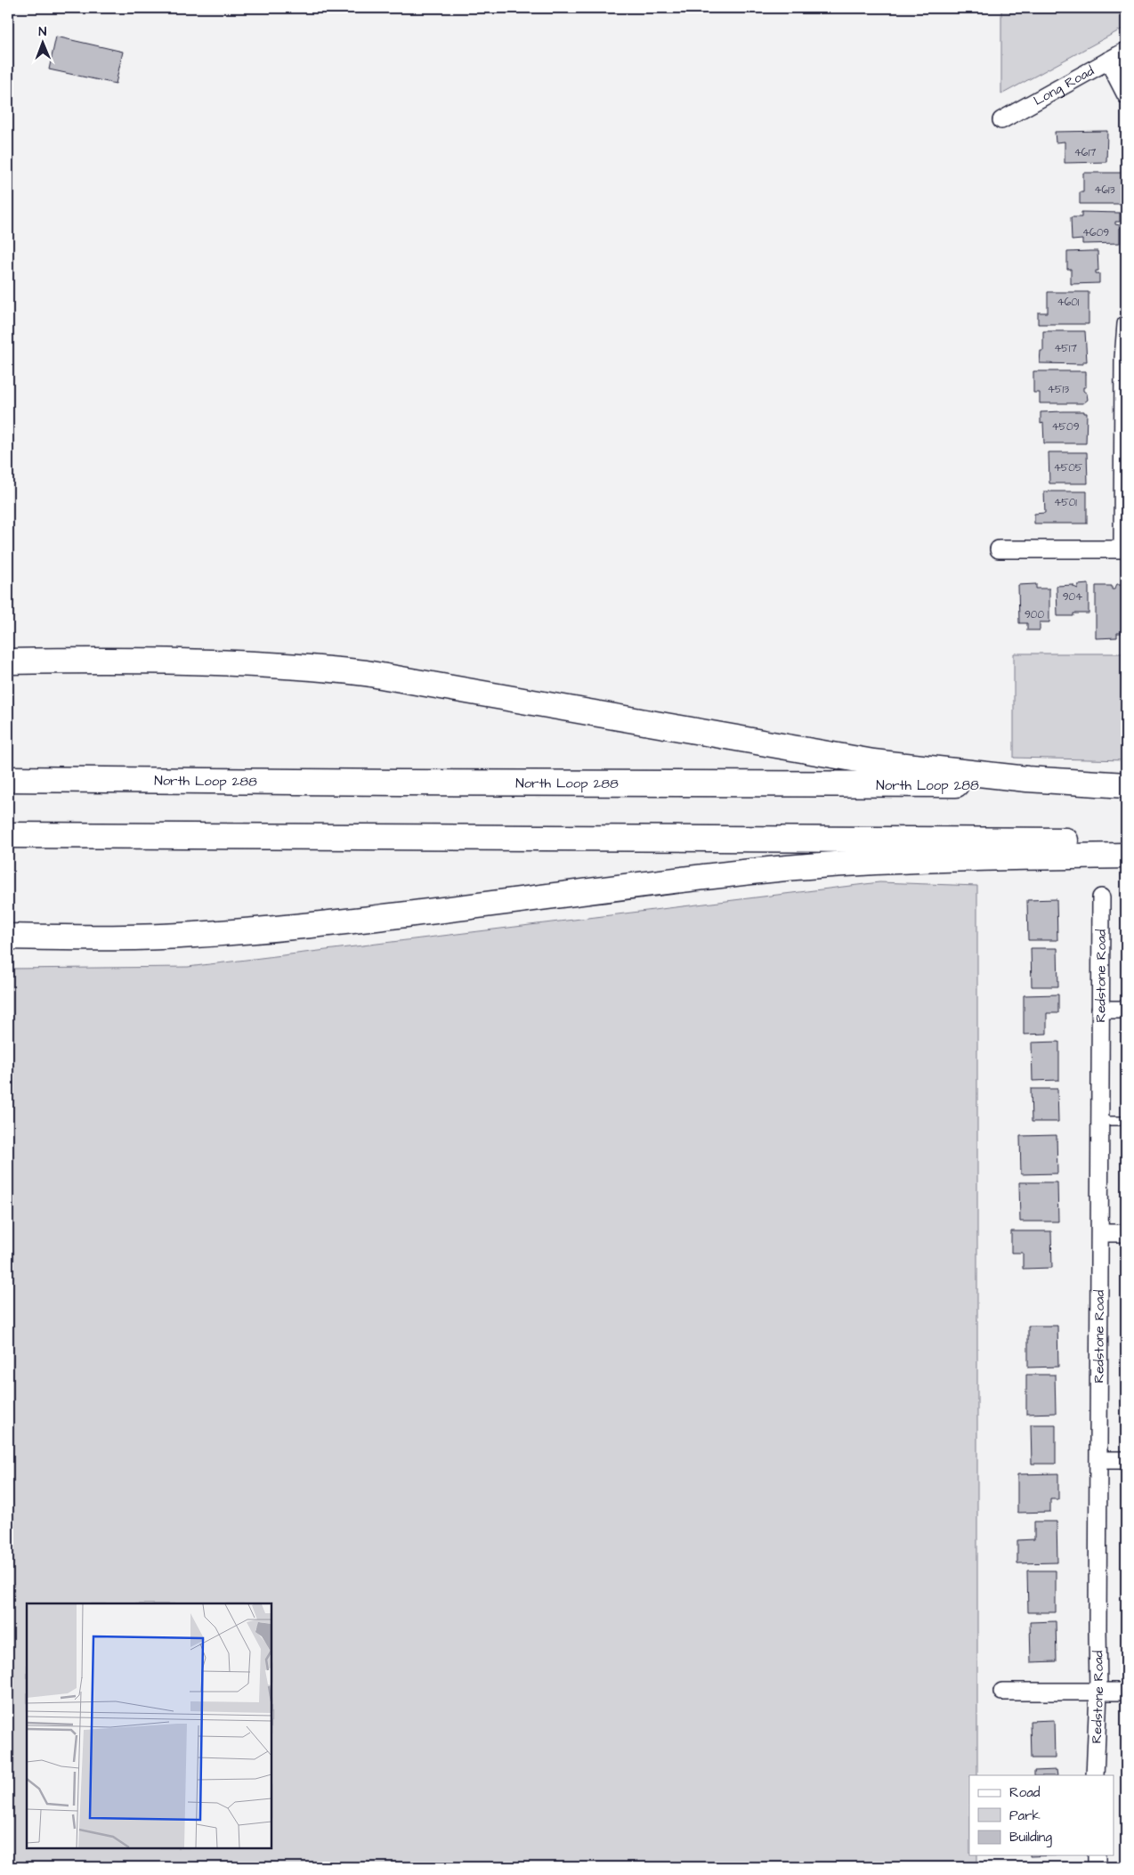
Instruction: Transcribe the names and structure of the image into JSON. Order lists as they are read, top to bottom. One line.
{"streets":{"highway":["North Loop 288"],"street":["Long Road","Redstone Road"]},"house_numbers":["4617","4613","4609","4601","4517","4513","4509","4505","4501","904","900"],"legend":["Road","Park","Building"],"north":"top"}
